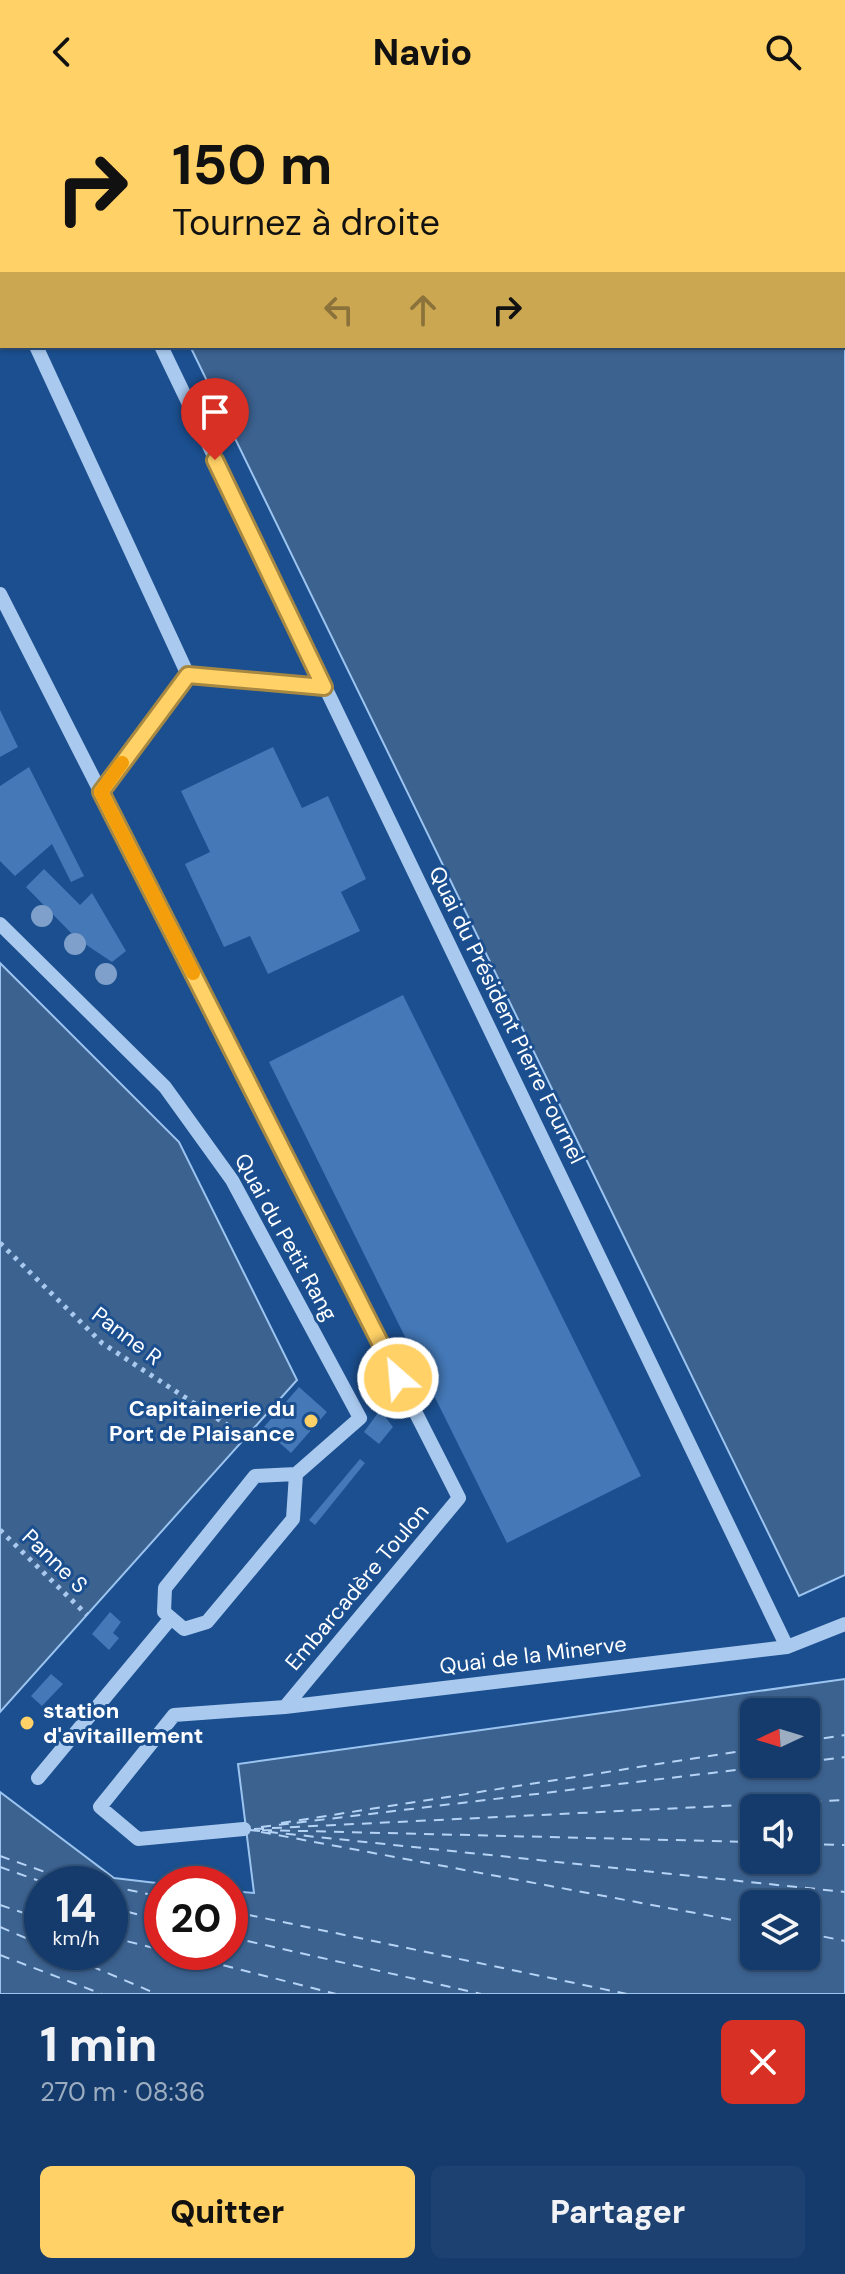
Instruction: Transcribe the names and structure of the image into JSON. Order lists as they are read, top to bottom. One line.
{"streets":{"lane":["Quai du Président Pierre Fournel","Quai du Petit Rang","Embarcadère Toulon","Quai de la Minerve"],"path":["Panne R","Panne S"]},"crossings":[["Quai du Président Pierre Fournel","Quai de la Minerve"],["Embarcadère Toulon","Quai de la Minerve"]],"places":["Capitainerie du Port de Plaisance","station d'avitaillement"],"north":"left","page":{"header":"Navio","turn":["150 m","Tournez à droite"],"speed":"14 km/h","limit":"20","heading":["1 min","270 m · 08:36"],"buttons":["Quitter","Partager"]}}
